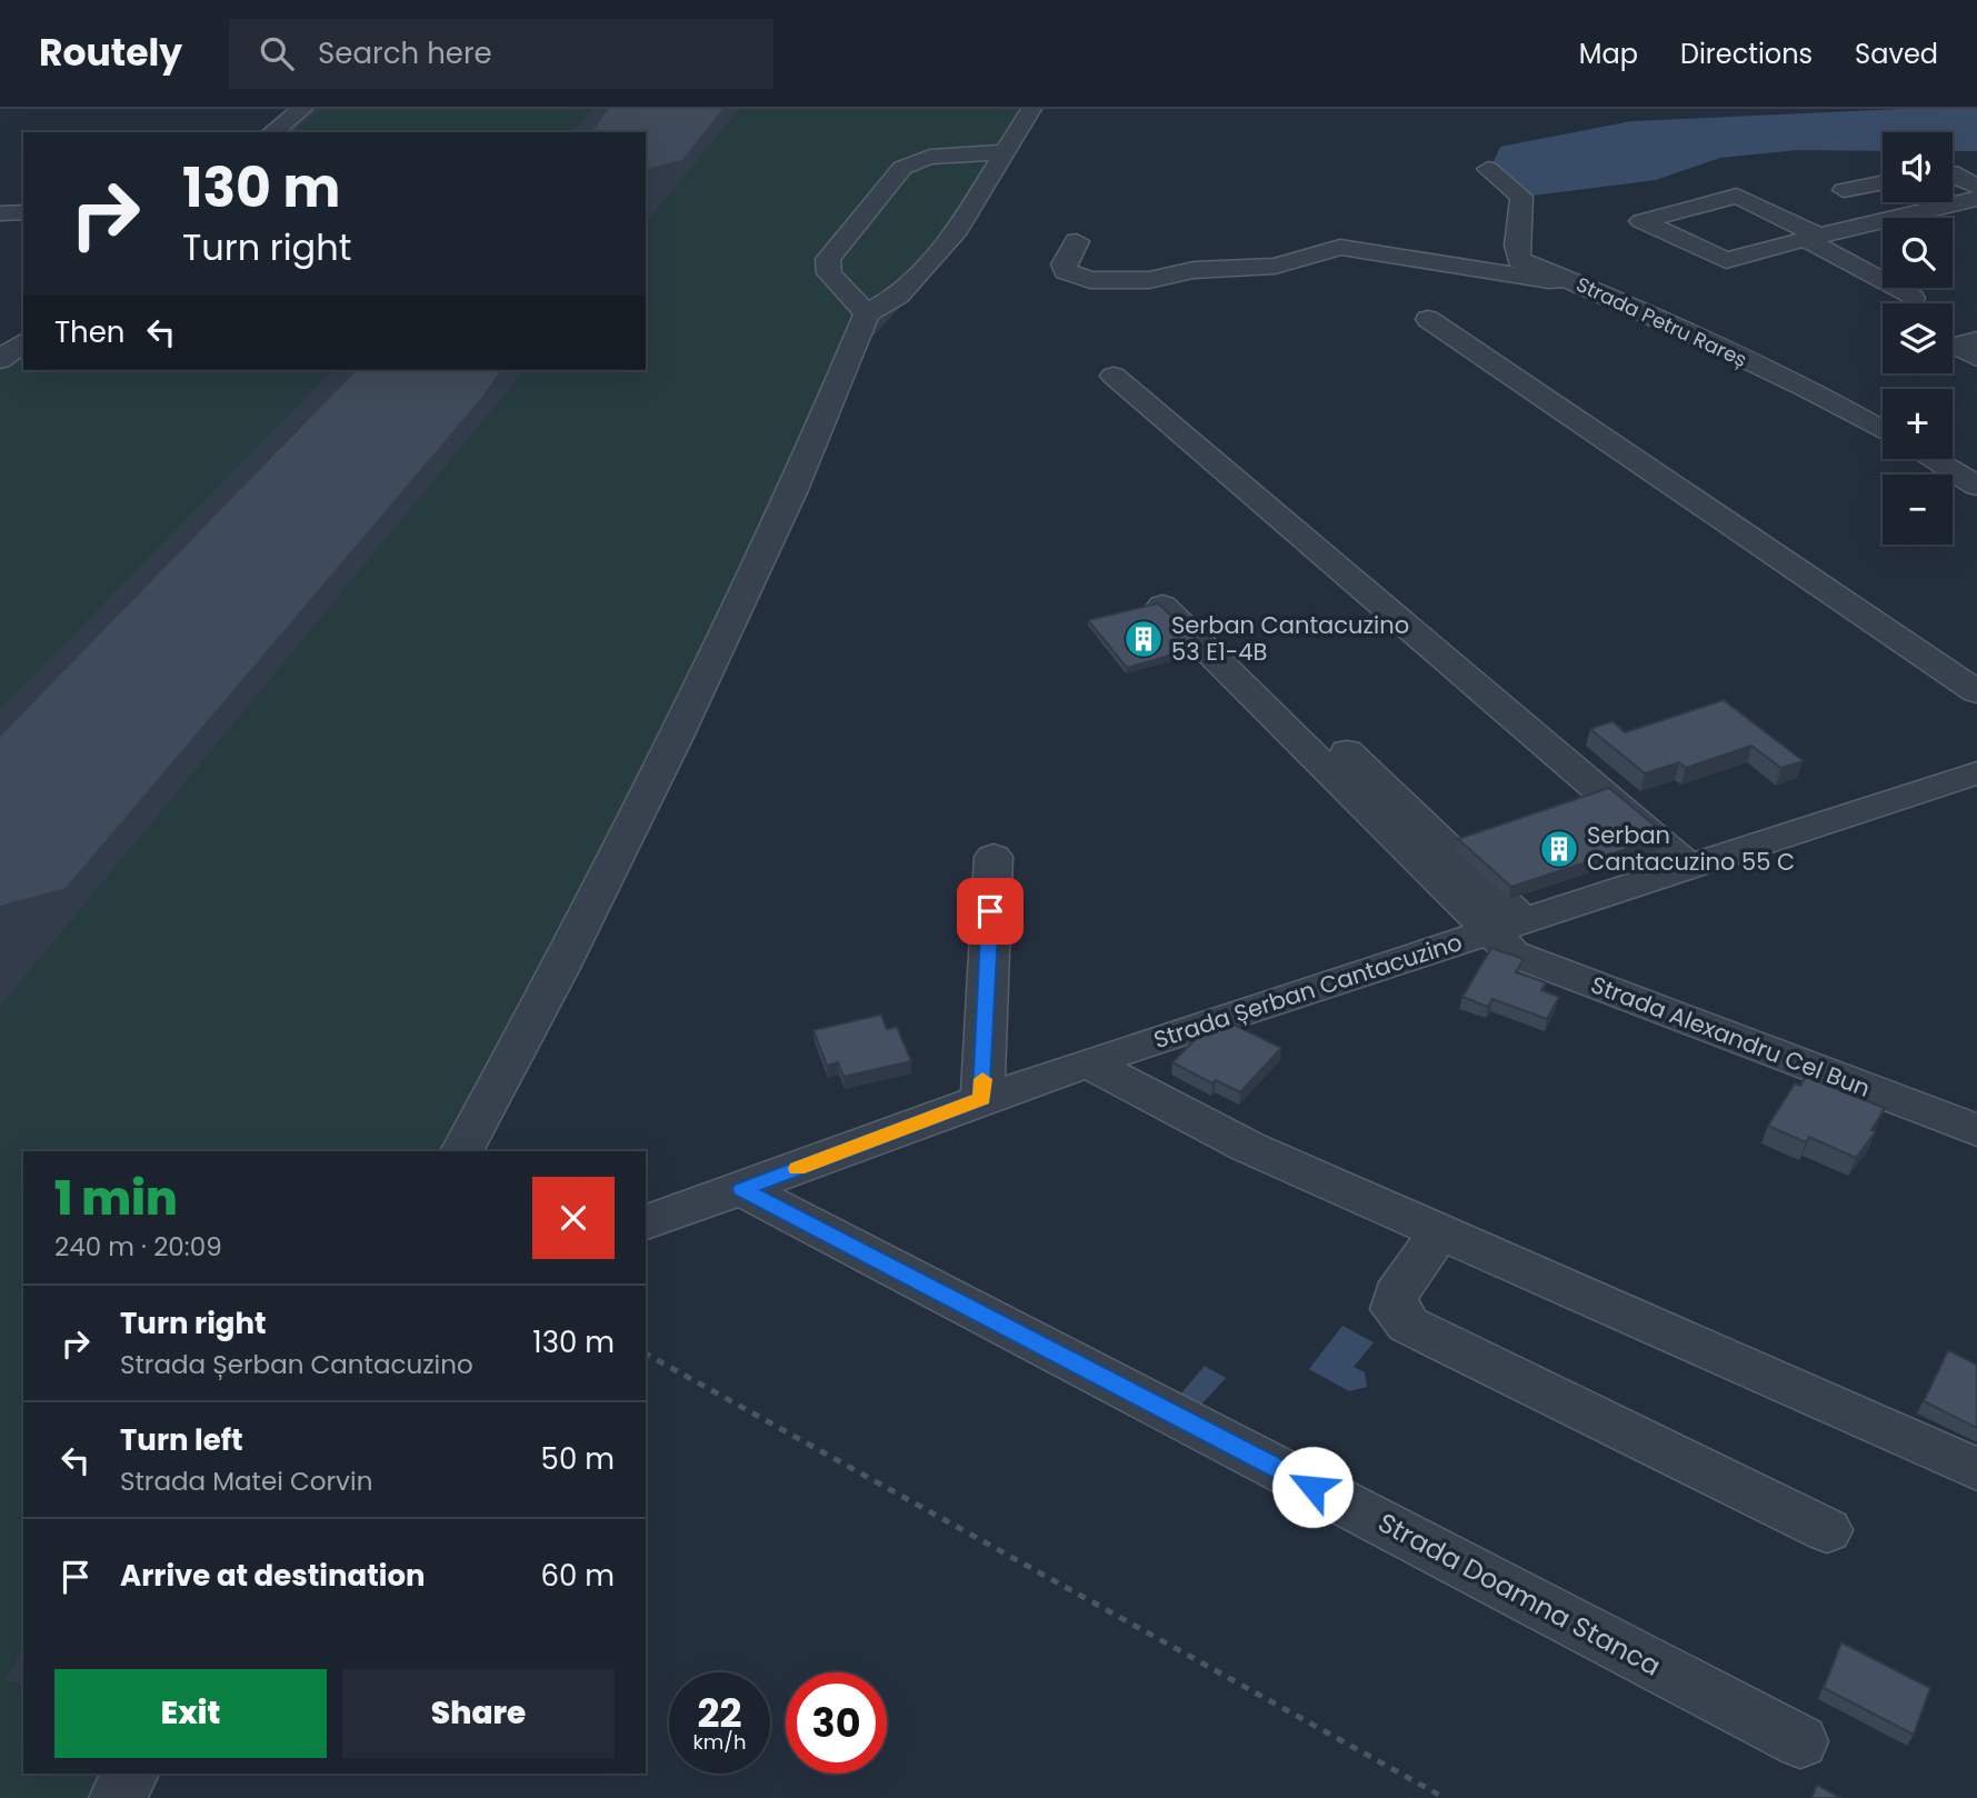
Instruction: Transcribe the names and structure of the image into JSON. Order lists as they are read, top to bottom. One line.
{"streets":{"street":["Strada Petru Rareș","Strada Șerban Cantacuzino","Strada Alexandru Cel Bun","Strada Doamna Stanca"]},"crossings":[["Strada Șerban Cantacuzino","Strada Alexandru Cel Bun"],["Strada Șerban Cantacuzino","Strada Doamna Stanca"]],"places":{"building":["Serban Cantacuzino 53 E1-4B","Serban Cantacuzino 55 C"]},"page":{"header":"Routely","search":"Search here","nav":["Map","Directions","Saved"],"map_buttons":["+","−"],"turn":["130 m","Turn right"],"then":"Then","heading":["1 min","240 m · 20:09"],"list":[{"name":"Turn right","note":"Strada Șerban Cantacuzino","value":"130 m"},{"name":"Turn left","note":"Strada Matei Corvin","value":"50 m"},{"name":"Arrive at destination","value":"60 m"}],"buttons":["Exit","Share"],"speed":"22 km/h","limit":"30"}}
